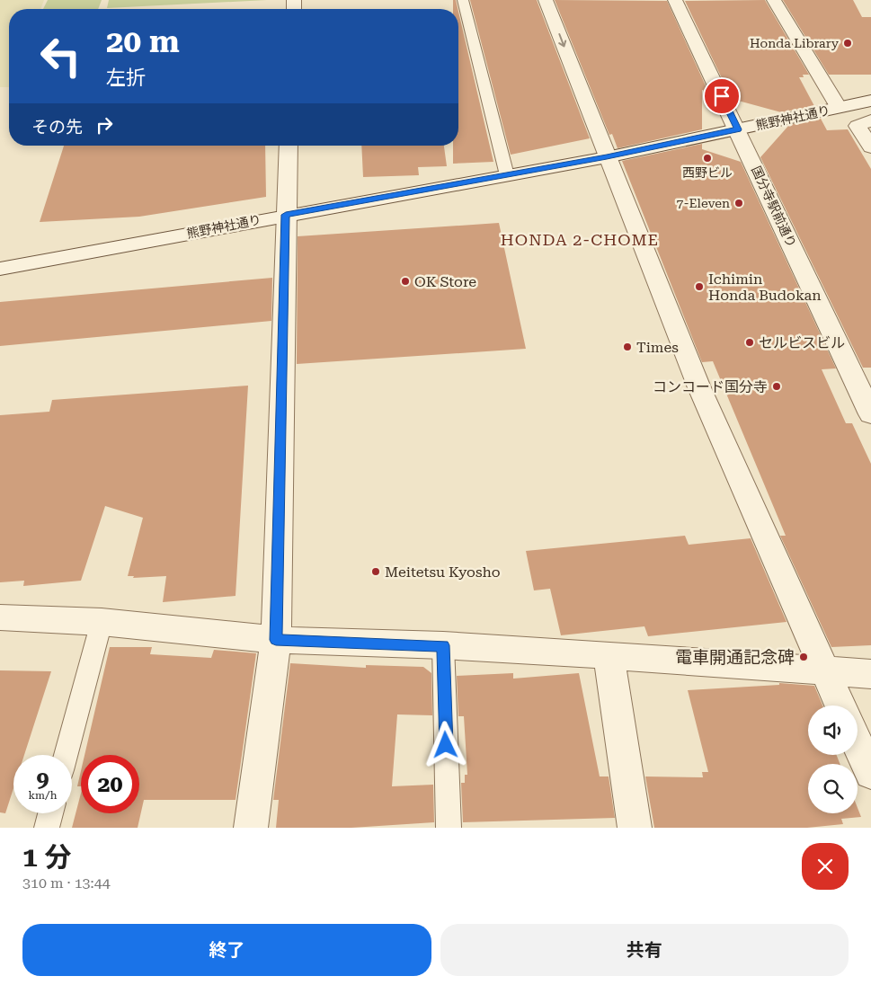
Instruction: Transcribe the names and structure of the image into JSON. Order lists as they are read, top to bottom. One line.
{"streets":{"street":["熊野神社通り","国分寺駅前通り"]},"crossings":[["熊野神社通り","国分寺駅前通り"]],"districts":["HONDA 2-CHOME"],"places":["Honda Library","西野ビル","7-Eleven","OK Store","Ichimin Honda Budokan","セルビスビル","Times","コンコード国分寺","Meitetsu Kyosho","電車開通記念碑"],"page":{"turn":["20 m","左折"],"then":"その先","speed":"9 km/h","limit":"20","heading":["1 分","310 m · 13:44"],"buttons":["終了","共有"]}}
